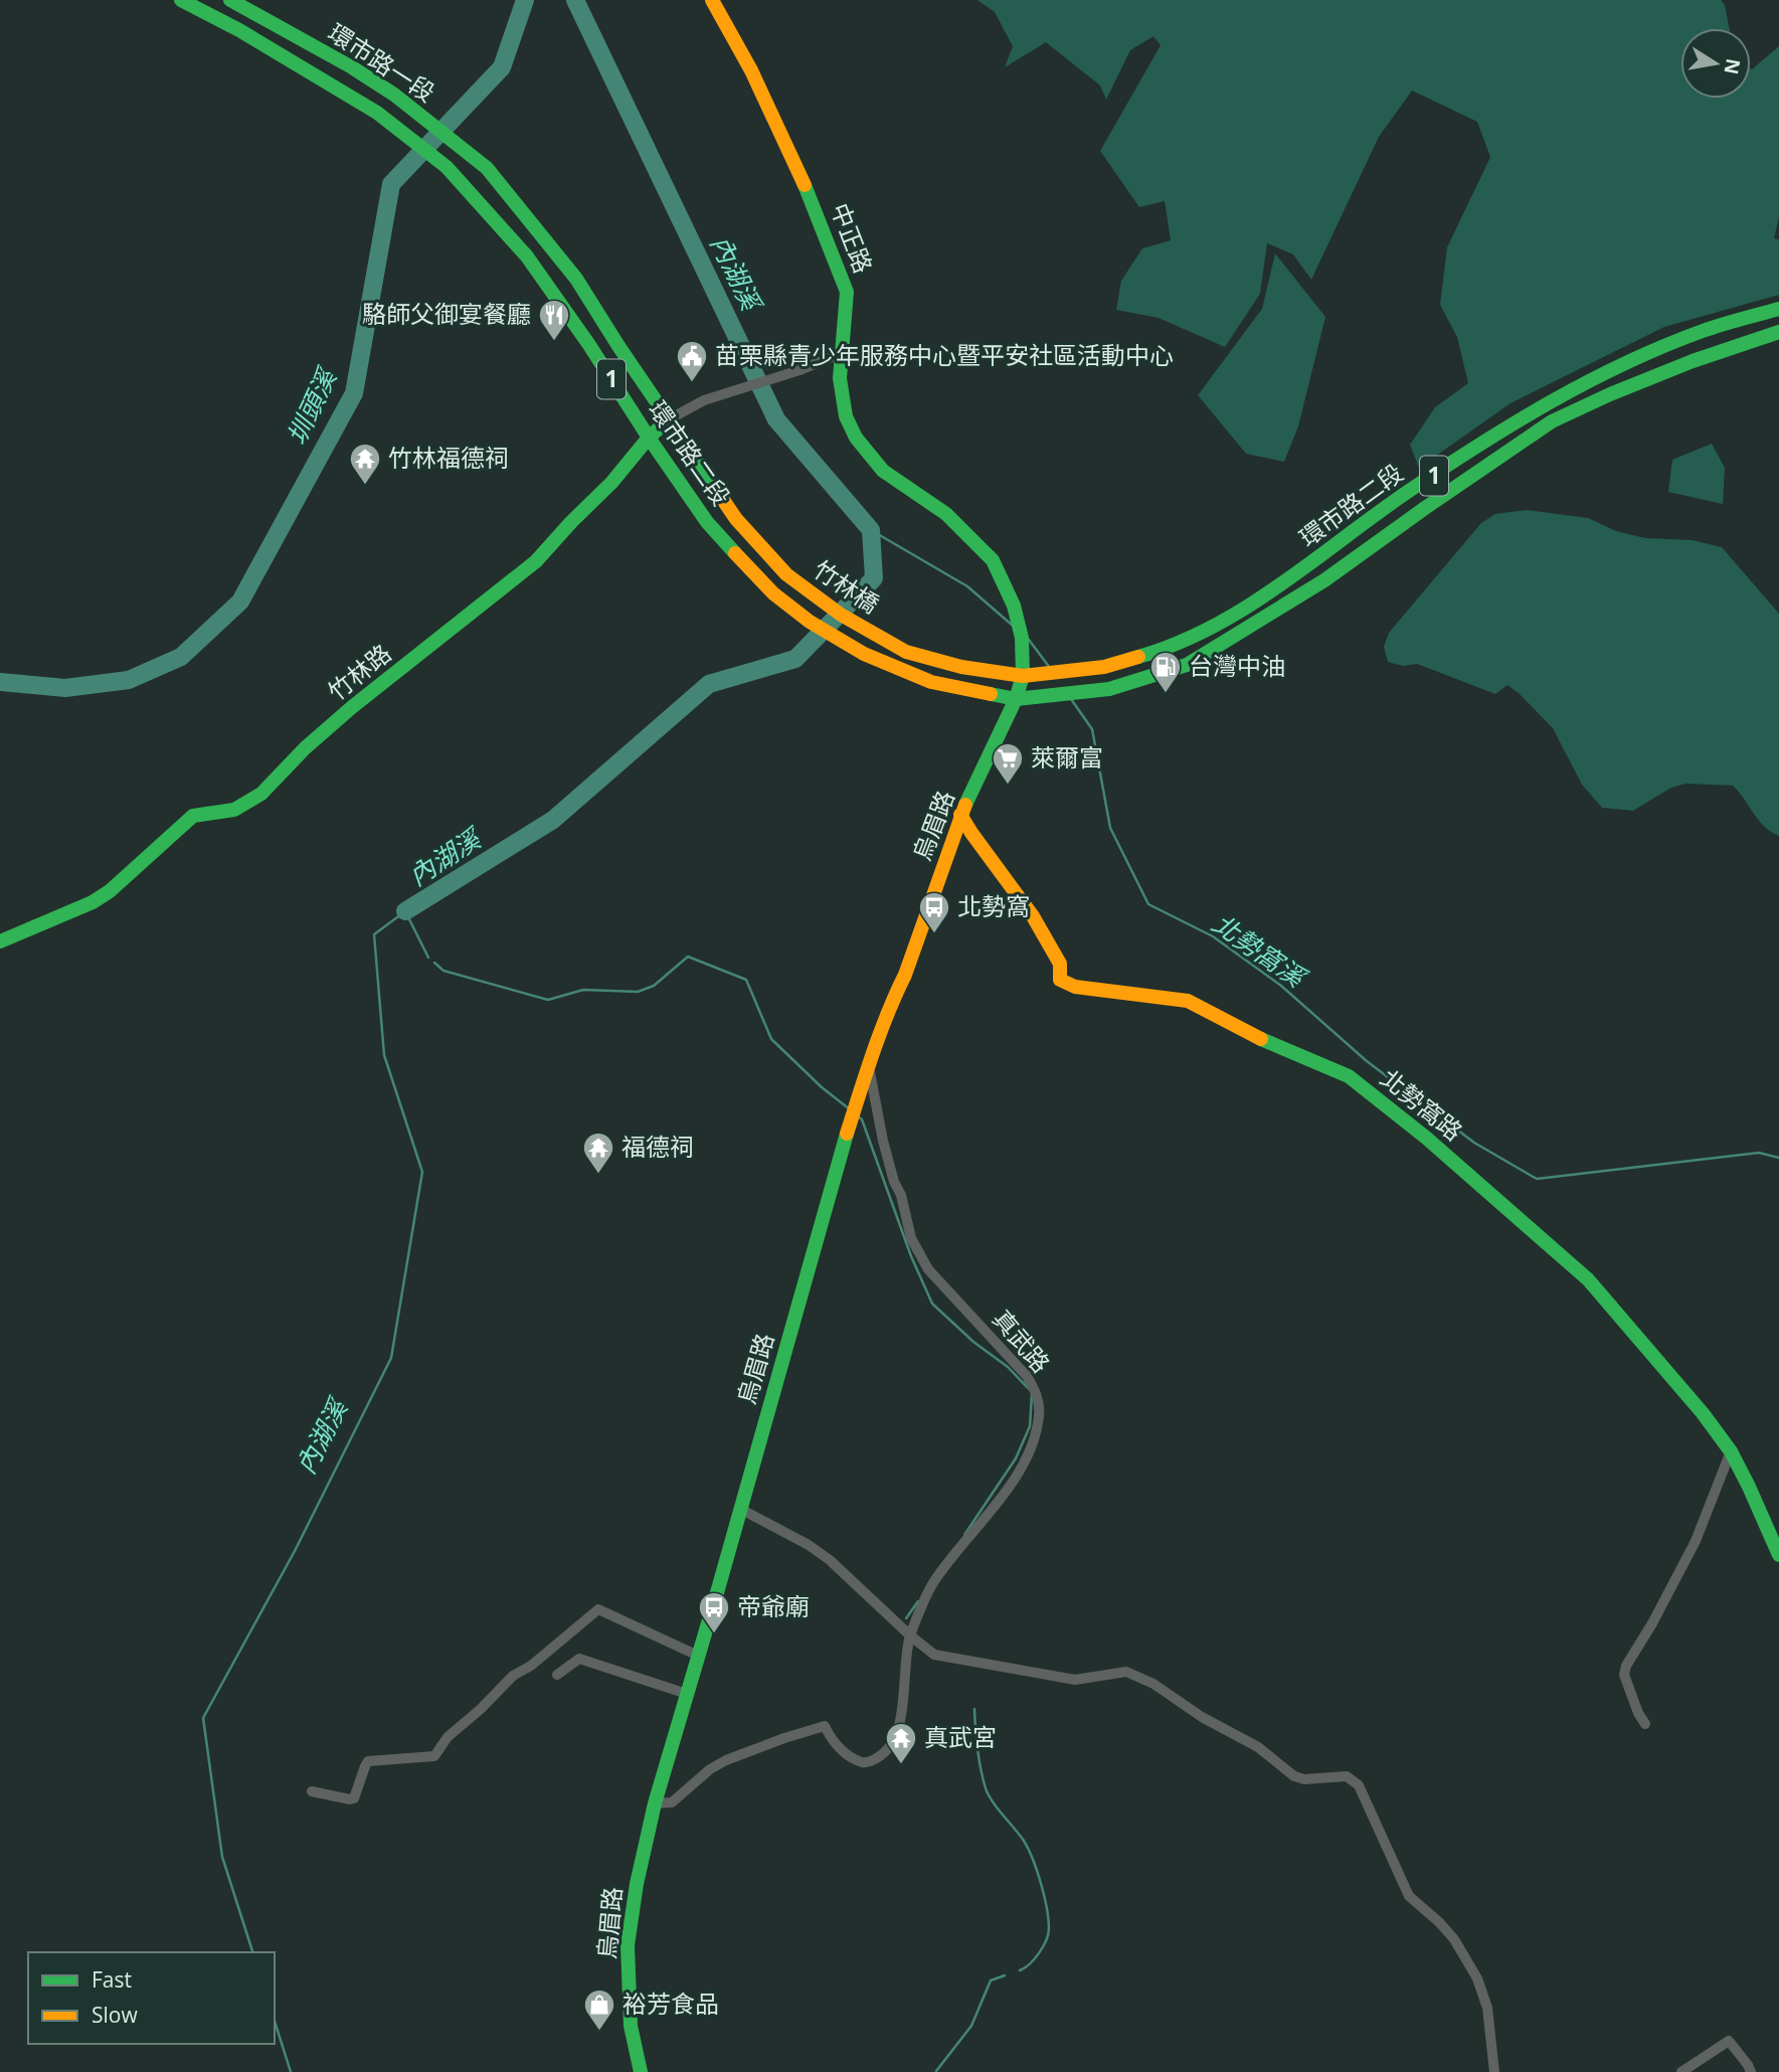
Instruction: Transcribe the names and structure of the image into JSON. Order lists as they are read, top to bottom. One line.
{"streets":{"main road":["環市路一段","中正路","1","環市路二段","竹林橋","竹林路","烏眉路","北勢窩路"],"street":["真武路"]},"crossings":[["環市路一段","環市路二段"],["中正路","環市路二段"],["中正路","竹林橋"],["中正路","竹林路"],["中正路","烏眉路"],["環市路二段","竹林橋"],["環市路二段","竹林路"],["環市路二段","烏眉路"],["竹林橋","烏眉路"],["烏眉路","北勢窩路"],["烏眉路","真武路"]],"water":["內湖溪","圳頭溪","北勢窩溪"],"places":{"restaurant":["駱師父御宴餐廳"],"public building":["苗栗縣青少年服務中心暨平安社區活動中心"],"temple":["竹林福德祠","福德祠","真武宮"],"fuel station":["台灣中油"],"supermarket":["萊爾富"],"bus stop":["北勢窩","帝爺廟"],"shop":["裕芳食品"]},"legend":["Fast","Slow"],"north":"right"}
